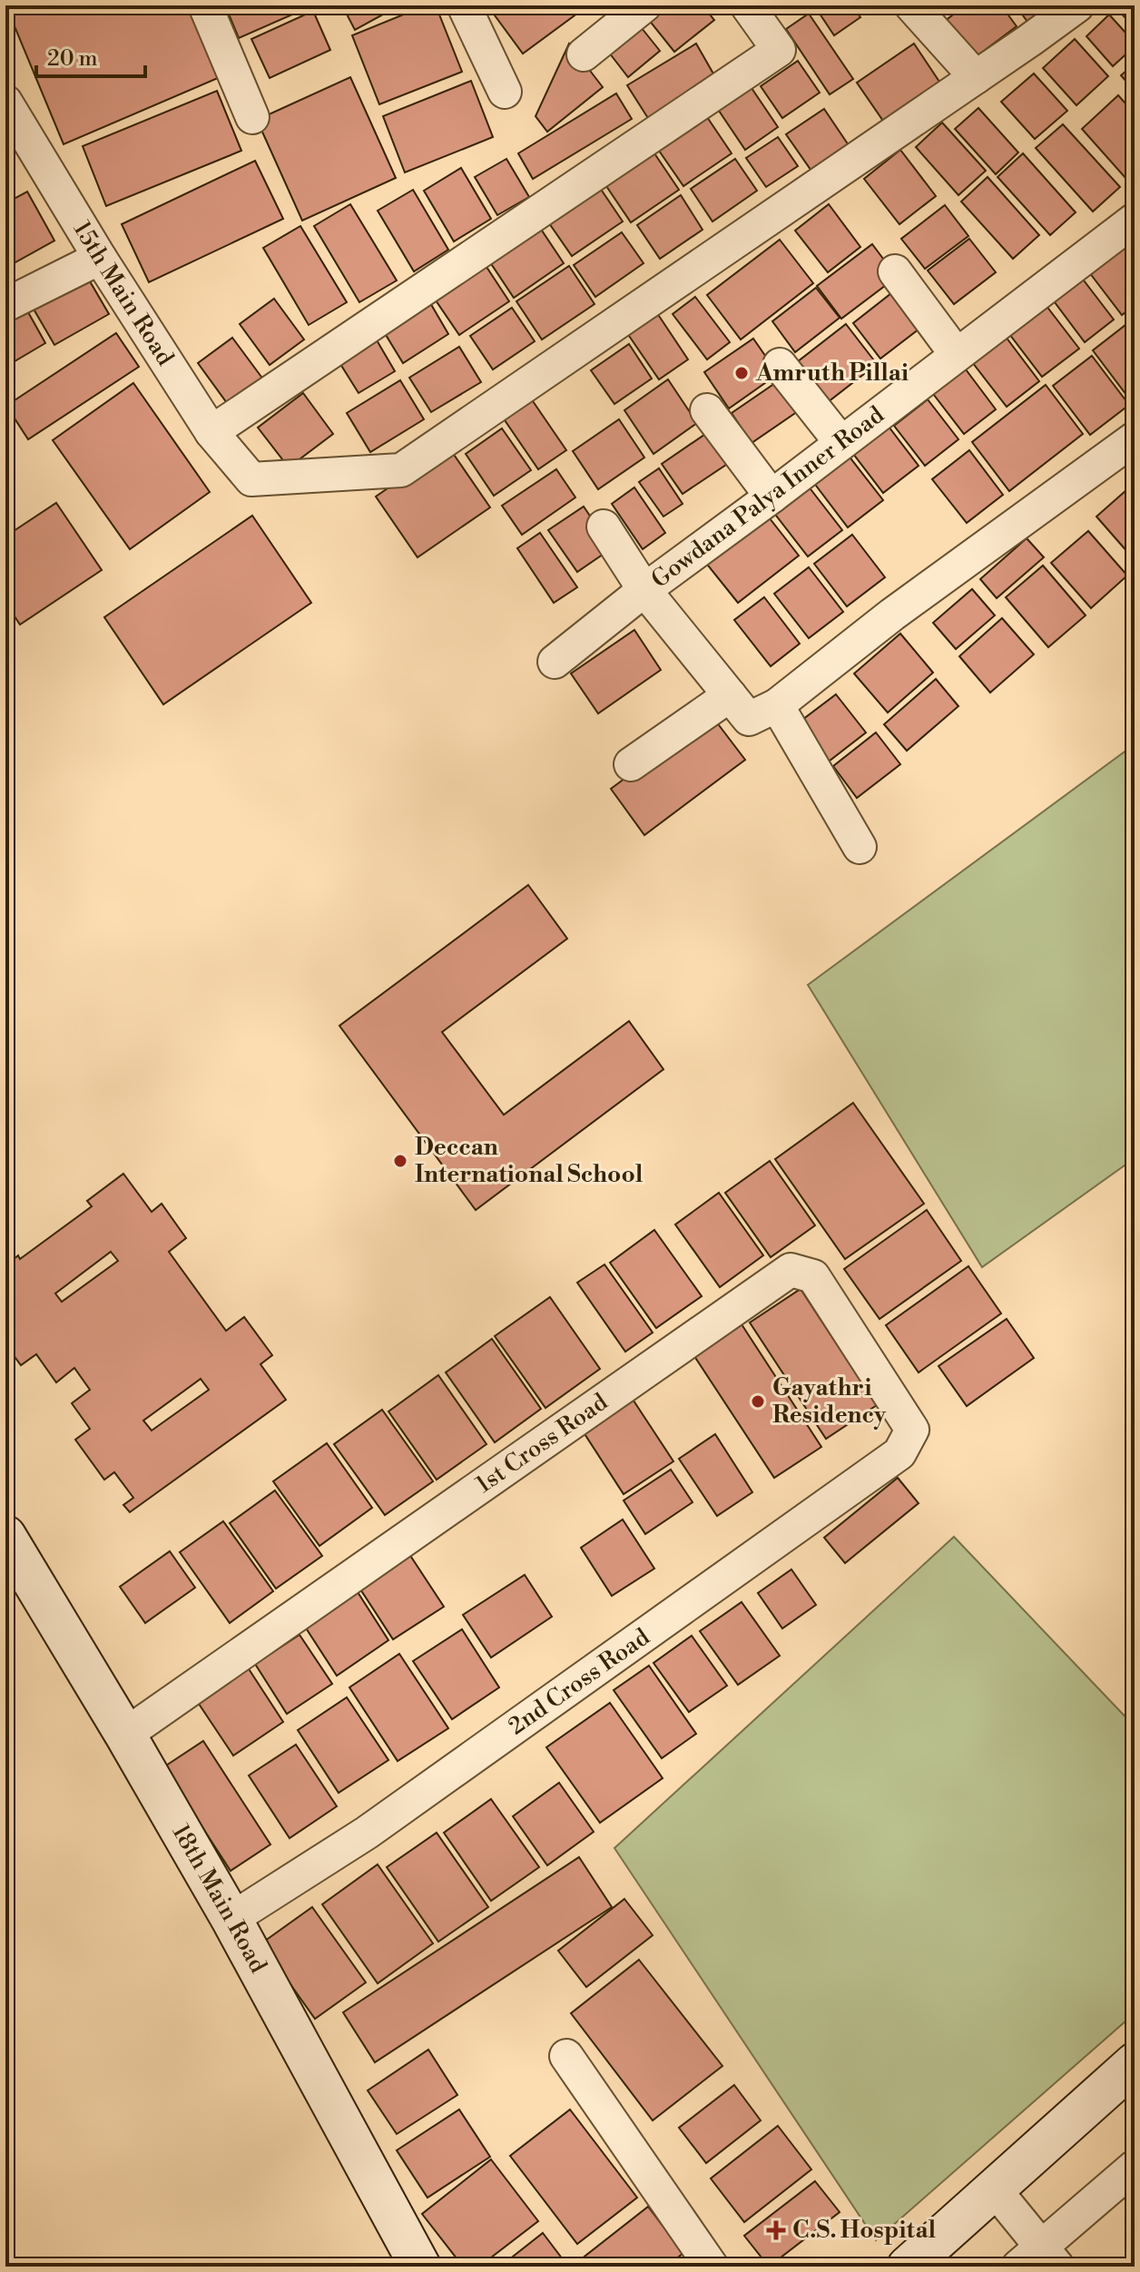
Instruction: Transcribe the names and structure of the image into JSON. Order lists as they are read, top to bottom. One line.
{"streets":{"street":["15th Main Road","Gowdana Palya Inner Road","1st Cross Road","2nd Cross Road","18th Main Road"]},"crossings":[["1st Cross Road","2nd Cross Road"],["1st Cross Road","18th Main Road"],["2nd Cross Road","18th Main Road"]],"places":{"other":["Amruth Pillai","Deccan International School","Gayathri Residency"],"health":["C.S. Hospital"]},"scale_bar":"20 m"}
